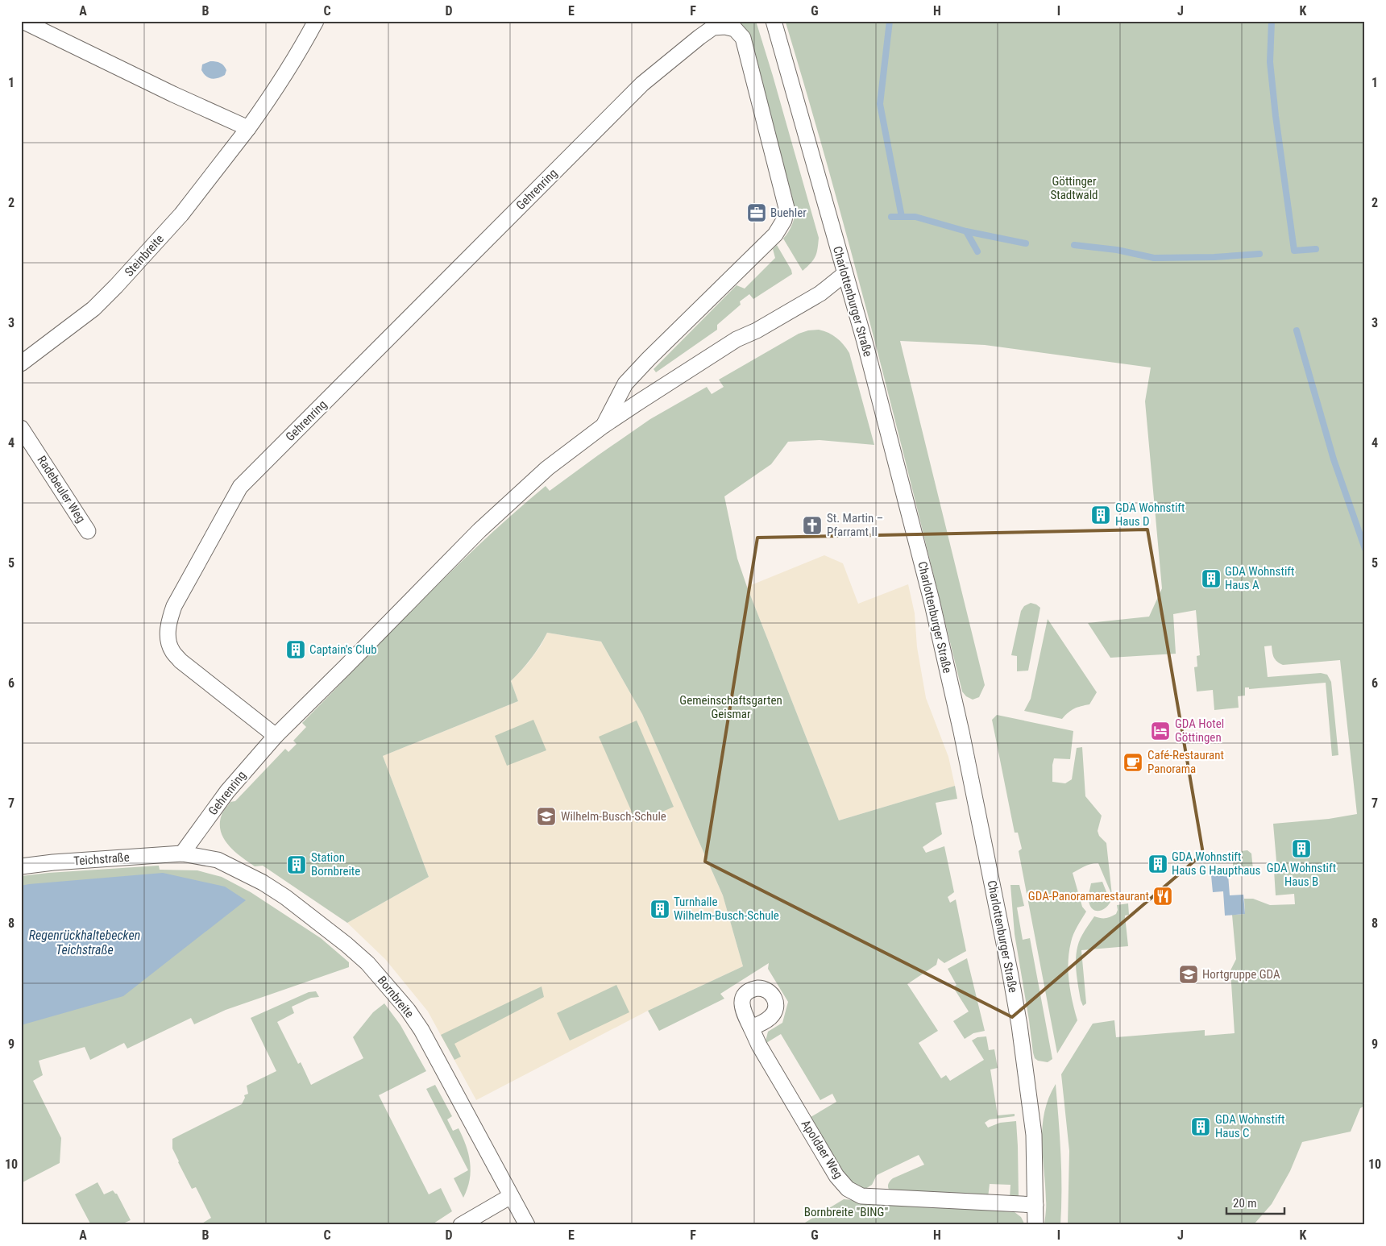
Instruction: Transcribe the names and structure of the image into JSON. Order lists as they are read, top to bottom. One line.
{"streets":{"street":["Gehrenring","Steinbreite","Charlottenburger Straße","Radebeuler Weg","Teichstraße","Bornbreite","Apoldaer Weg"]},"crossings":[["Gehrenring","Charlottenburger Straße"],["Gehrenring","Teichstraße"],["Gehrenring","Bornbreite"],["Charlottenburger Straße","Apoldaer Weg"],["Teichstraße","Bornbreite"]],"water":["Regenrückhaltebecken Teichstraße"],"parks":["Göttinger Stadtwald","Gemeinschaftsgarten Geismar","Bornbreite \"BING\""],"places":{"office":["Buehler"],"building":["GDA Wohnstift Haus D","GDA Wohnstift Haus A","Captain's Club","GDA Wohnstift Haus B","GDA Wohnstift Haus G Haupthaus","Station Bornbreite","Turnhalle Wilhelm-Busch-Schule","GDA Wohnstift Haus C"],"church":["St. Martin – Pfarramt II"],"hotel":["GDA Hotel Göttingen"],"cafe":["Café-Restaurant Panorama"],"school or university":["Wilhelm-Busch-Schule","Hortgruppe GDA"],"restaurant":["GDA-Panoramarestaurant"]},"scale_bar":"20 m","grid":{"columns":["A","B","C","D","E","F","G","H","I","J","K"],"rows":["1","2","3","4","5","6","7","8","9","10"]}}
